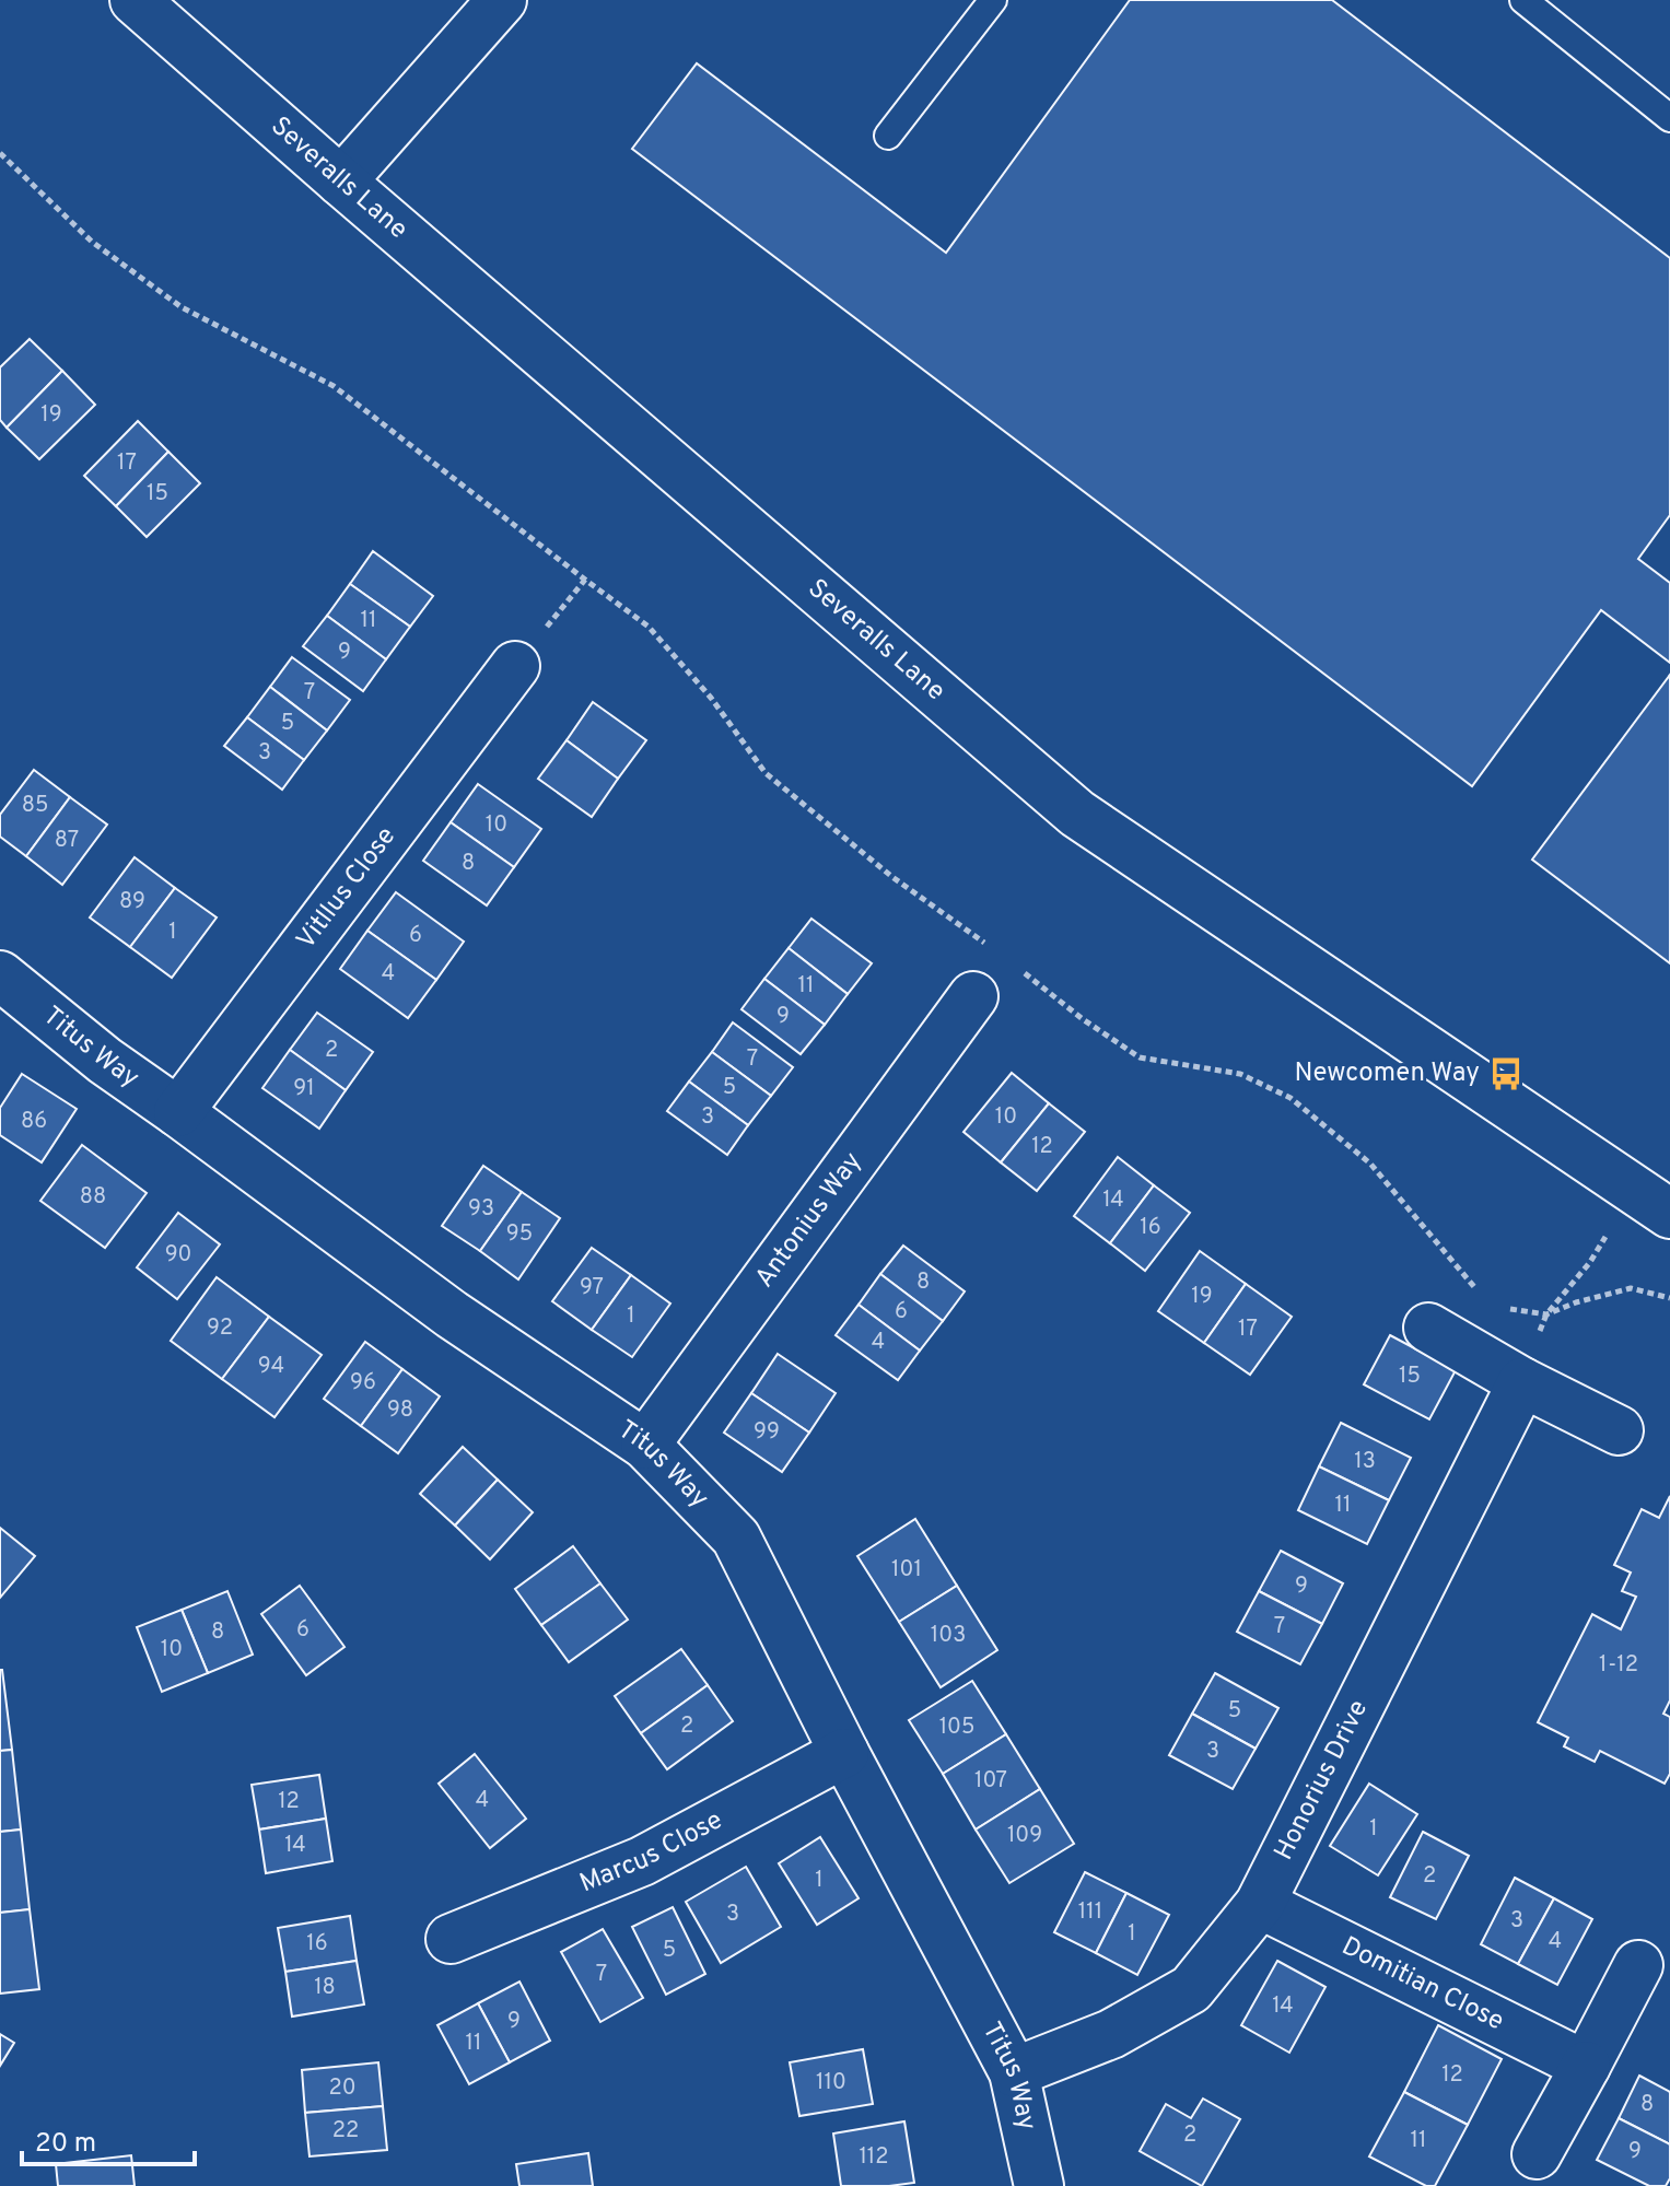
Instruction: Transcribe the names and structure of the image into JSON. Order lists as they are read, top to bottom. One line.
{"streets":{"street":["Severalls Lane","Vitllus Close","Titus Way","Antonius Way","Honorius Drive","Marcus Close","Domitian Close"]},"crossings":[["Vitllus Close","Titus Way"],["Titus Way","Antonius Way"],["Titus Way","Honorius Drive"],["Titus Way","Marcus Close"],["Honorius Drive","Domitian Close"]],"places":{"bus stop":["Newcomen Way"]},"house_numbers":["19","17","15","11","9","7","5","3","85","10","87","8","89","1","6","4","11","9","2","7","5","91","3","10","86","12","88","14","93","16","95","90","8","97","19","6","1","92","17","4","94","15","96","98","99","13","11","101","9","7","6","8","103","10","1-12","5","2","105","3","107","4","12","1","109","14","2","1","111","3","3","1","4","16","5","7","18","14","9","11","12","110","20","8","22","2","11","9","112"],"scale_bar":"20 m"}
